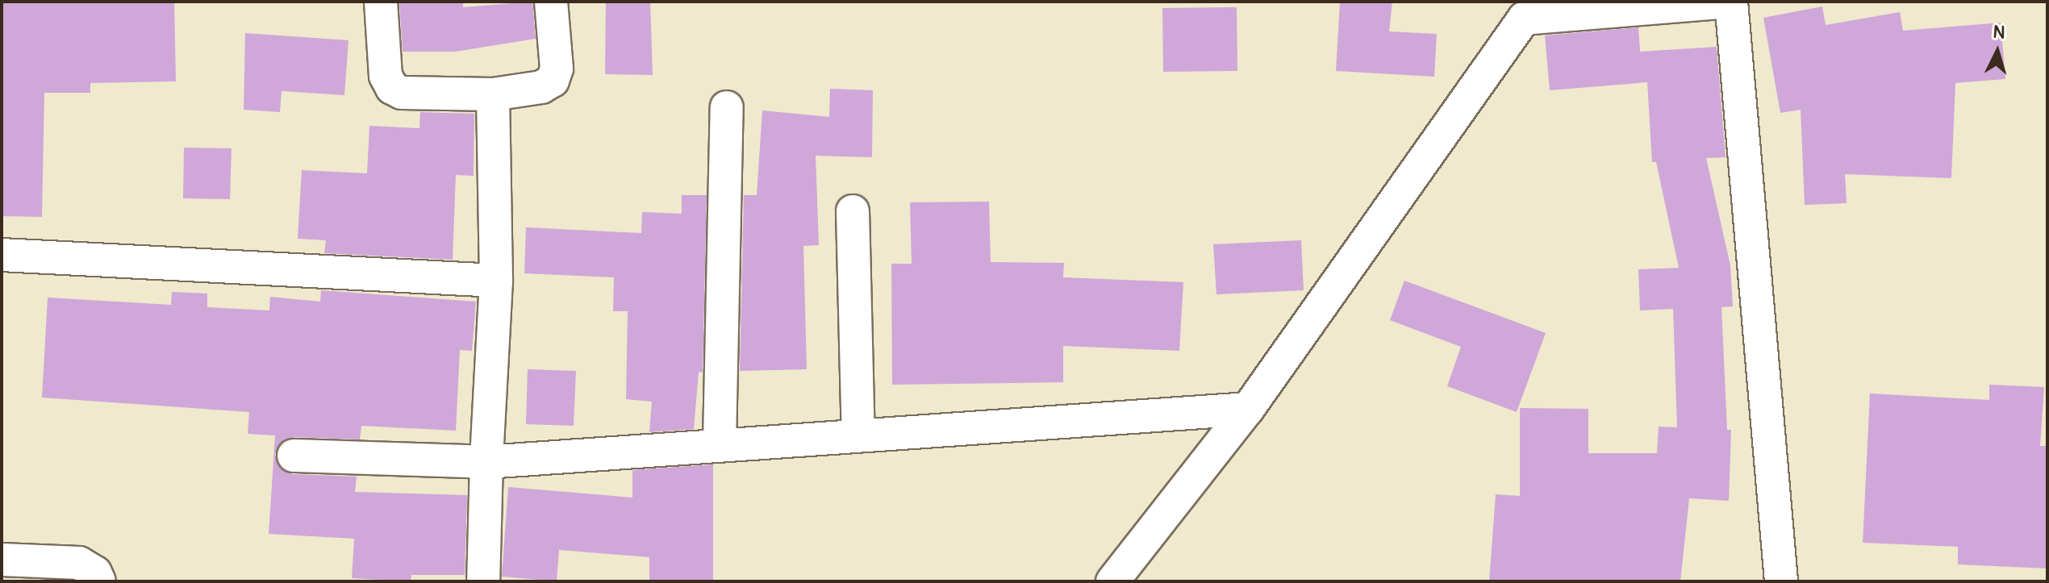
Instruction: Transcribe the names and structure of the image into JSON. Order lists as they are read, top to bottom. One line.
{"north":"top"}
